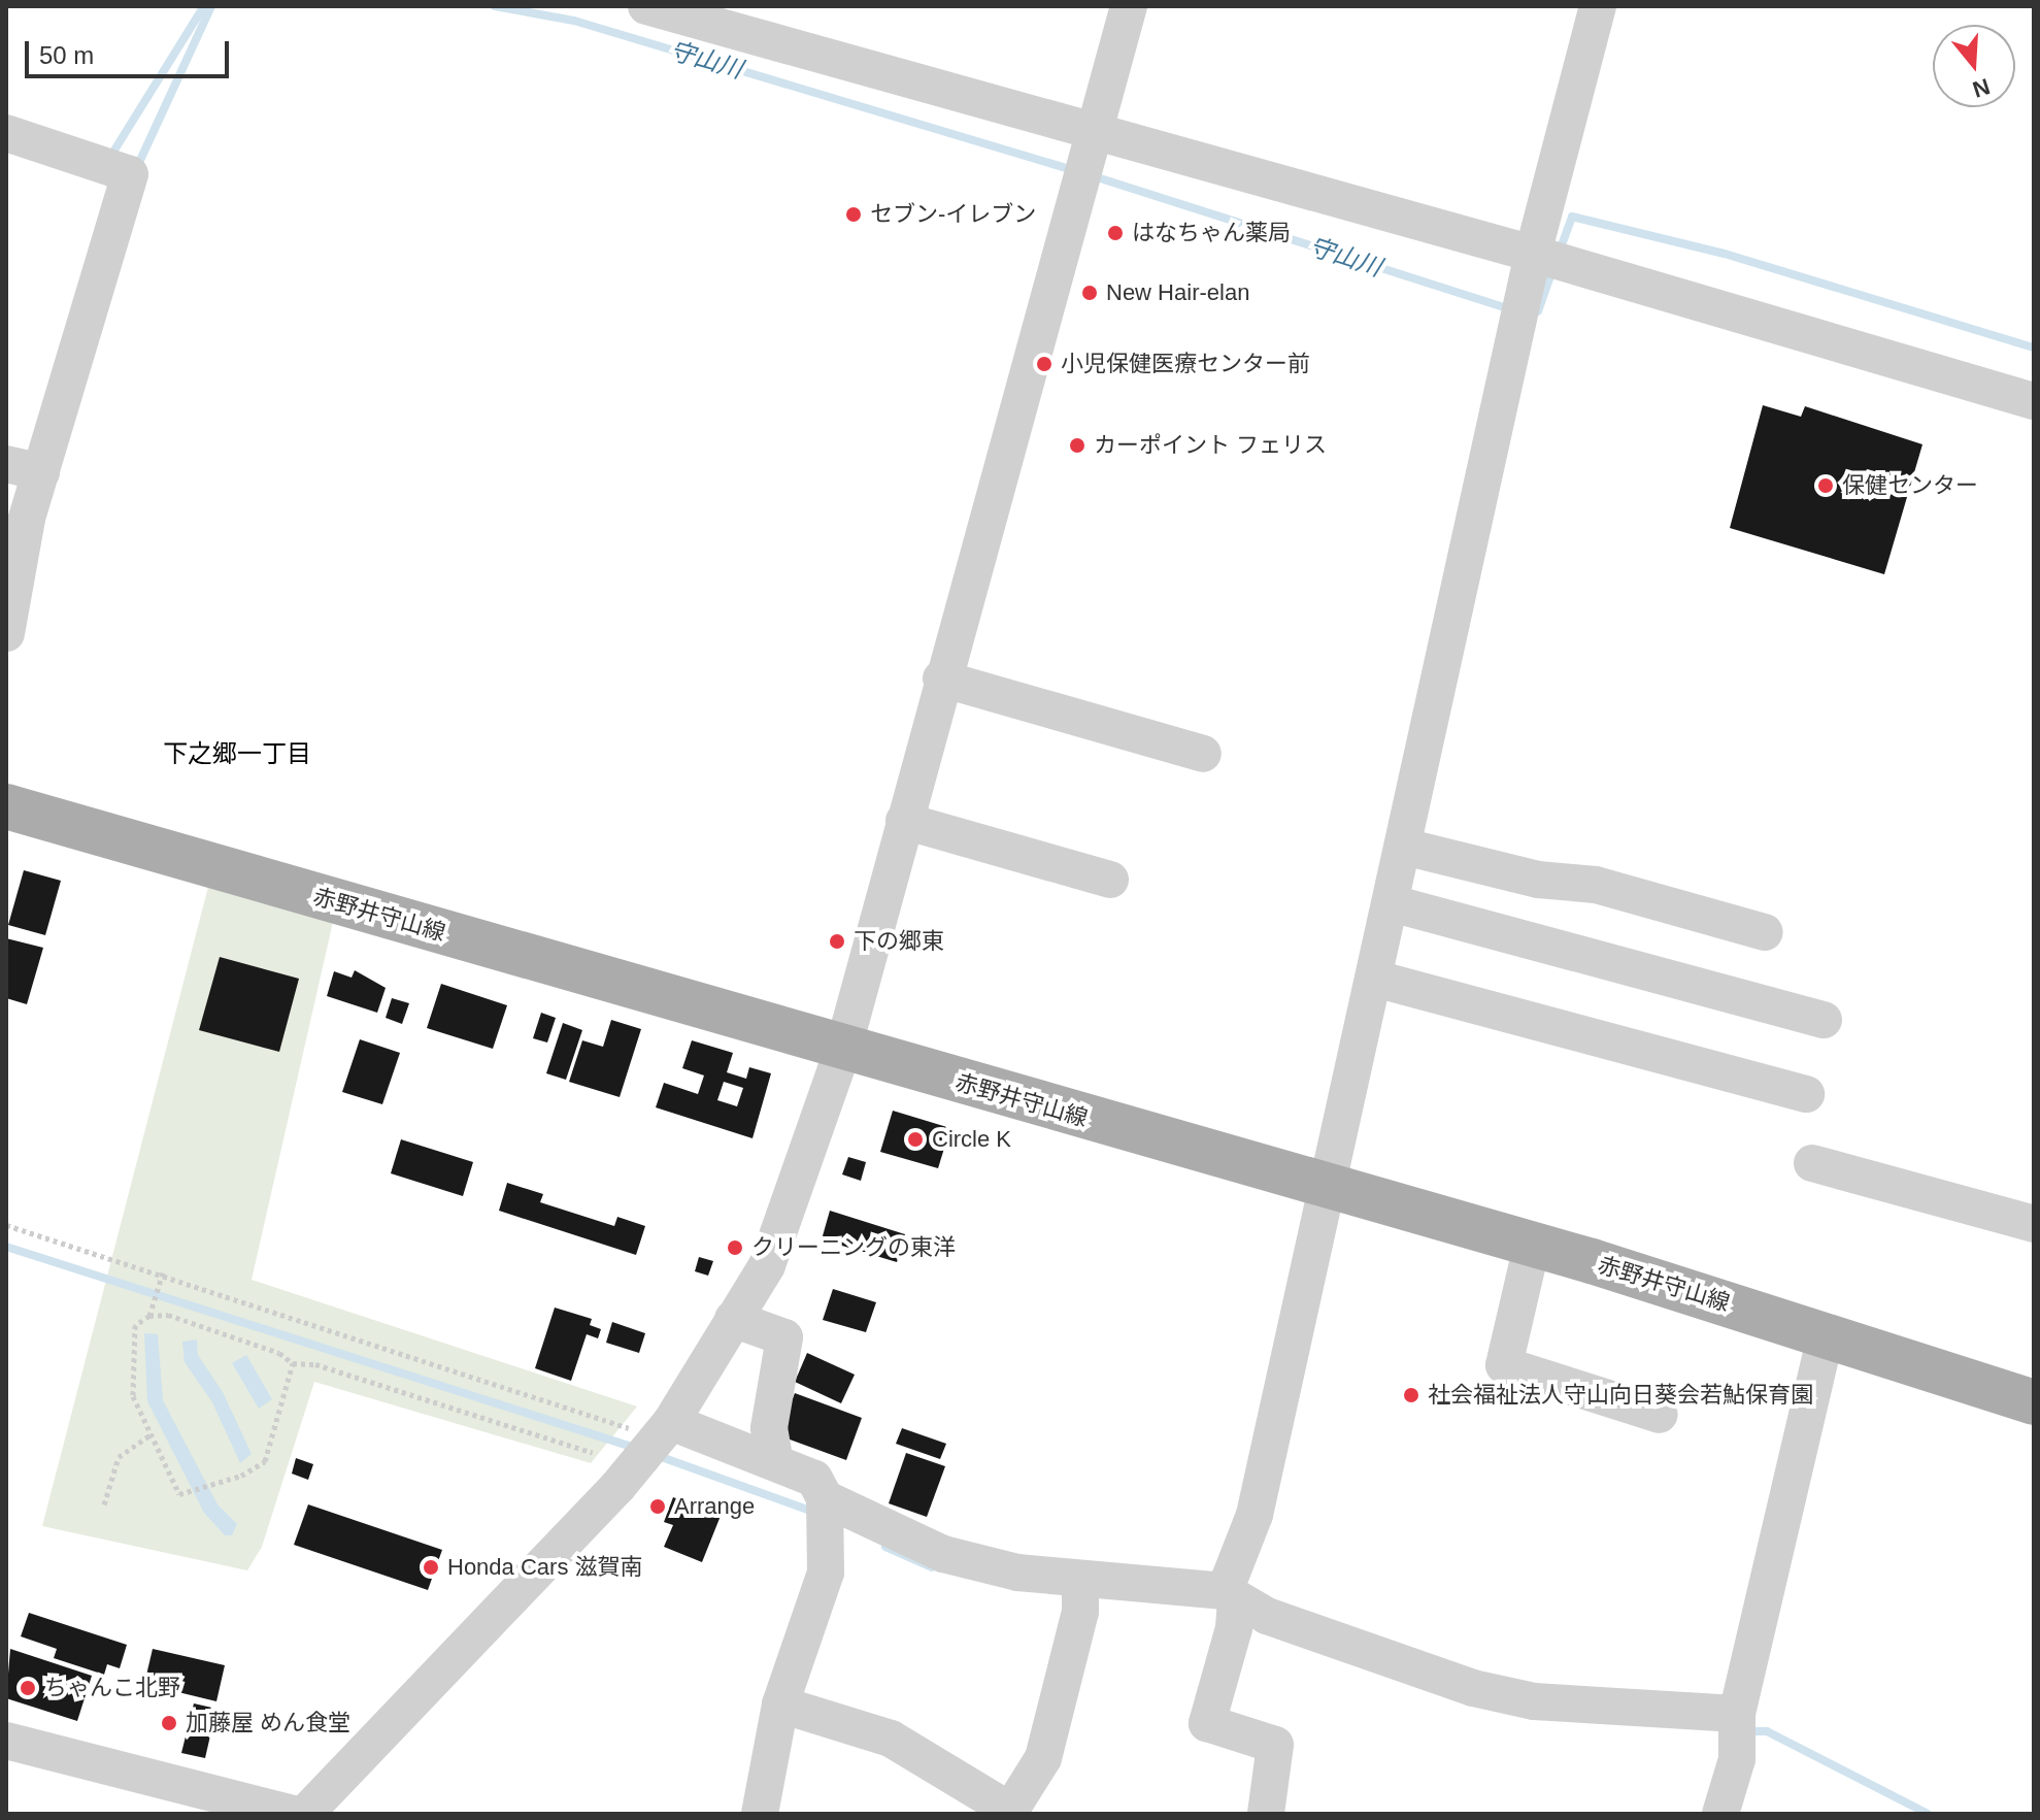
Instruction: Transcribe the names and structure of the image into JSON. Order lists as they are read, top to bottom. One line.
{"streets":{"main road":["赤野井守山線"]},"districts":["下之郷一丁目"],"water":["守山川"],"places":["セブン-イレブン","はなちゃん薬局","New Hair-elan","小児保健医療センター前","カーポイント フェリス","保健センター","下の郷東","Circle K","クリーニングの東洋","社会福祉法人守山向日葵会若鮎保育園","Arrange","Honda Cars 滋賀南","ちゃんこ北野","加藤屋 めん食堂"],"scale_bar":"50 m","north":"bottom"}
